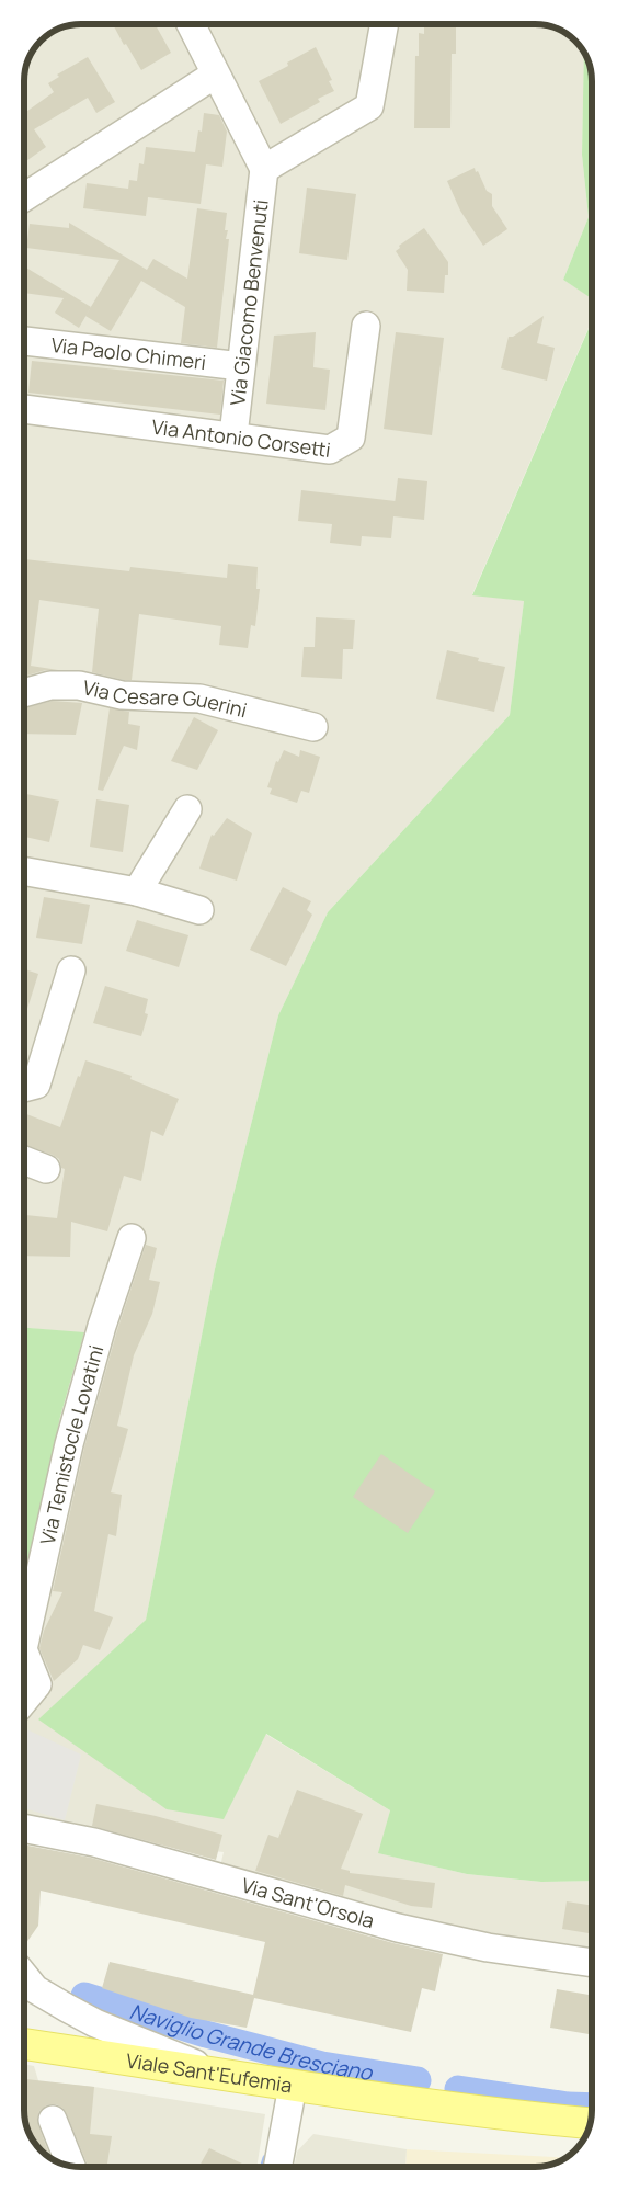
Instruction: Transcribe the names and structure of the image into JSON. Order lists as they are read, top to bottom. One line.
{"streets":{"main road":["Viale Sant'Eufemia"],"street":["Via Giacomo Benvenuti","Via Paolo Chimeri","Via Antonio Corsetti","Via Cesare Guerini","Via Temistocle Lovatini","Via Sant'Orsola"]},"crossings":[["Via Giacomo Benvenuti","Via Paolo Chimeri"],["Via Giacomo Benvenuti","Via Antonio Corsetti"]],"water":["Naviglio Grande Bresciano"]}
